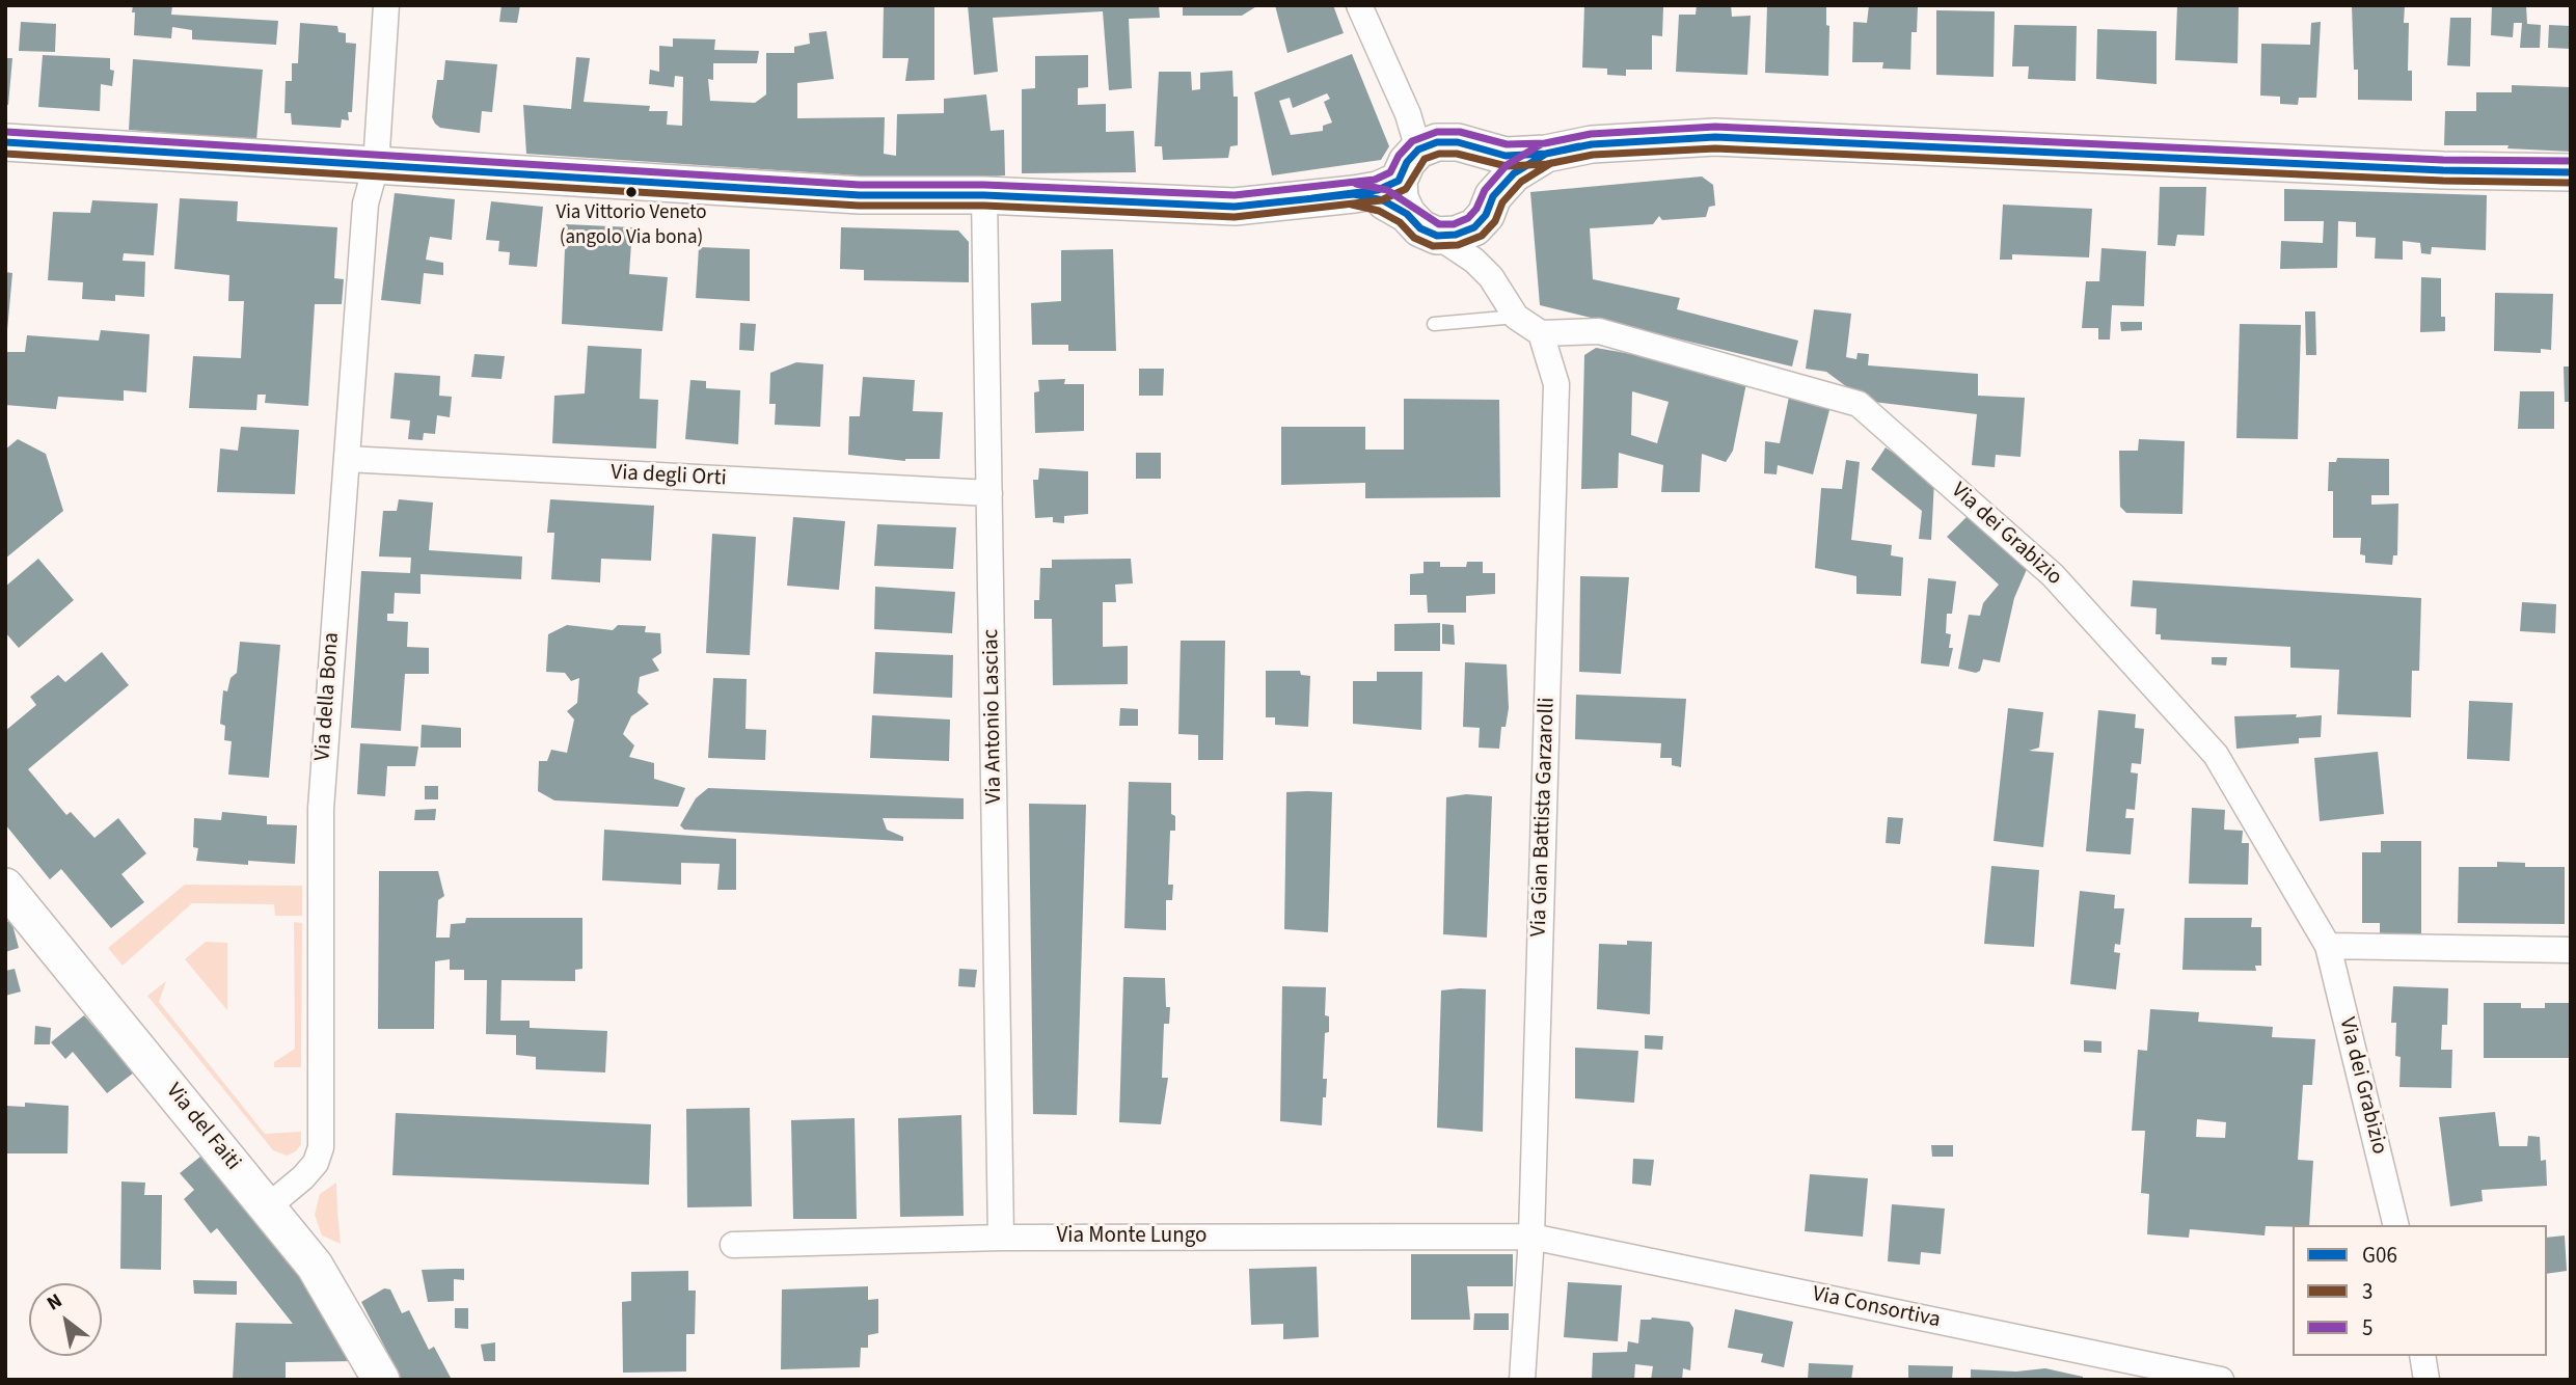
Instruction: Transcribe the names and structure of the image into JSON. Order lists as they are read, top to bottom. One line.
{"streets":{"main road":["Via del Faiti"],"street":["Via degli Orti","Via dei Grabizio","Via della Bona","Via Antonio Lasciac","Via Gian Battista Garzarolli","Via Monte Lungo","Via Consortiva"]},"crossings":[["Via degli Orti","Via della Bona"],["Via degli Orti","Via Antonio Lasciac"],["Via dei Grabizio","Via Gian Battista Garzarolli"],["Via della Bona","Via del Faiti"],["Via Antonio Lasciac","Via Monte Lungo"],["Via Gian Battista Garzarolli","Via Monte Lungo"],["Via Gian Battista Garzarolli","Via Consortiva"],["Via Monte Lungo","Via Consortiva"]],"places":["Via Vittorio Veneto (angolo Via bona)"],"lines":["transit line 5","transit line G06","transit line 3"],"legend":["G06","3","5"],"north":"top left"}
